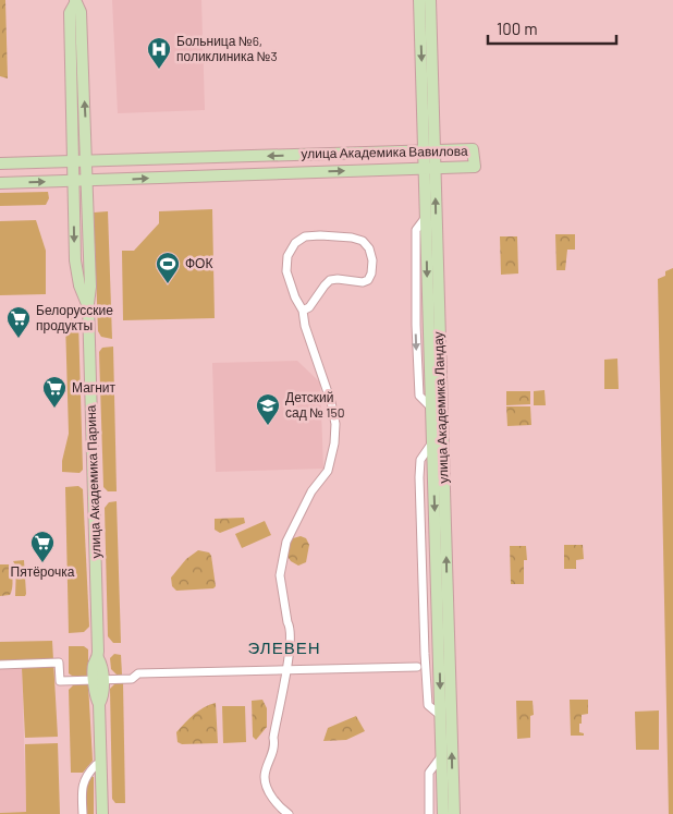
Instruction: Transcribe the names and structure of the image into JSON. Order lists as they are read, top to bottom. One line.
{"streets":{"street":["улица Академика Вавилова","улица Академика Ландау","улица Академика Парина"]},"crossings":[["улица Академика Вавилова","улица Академика Ландау"],["улица Академика Вавилова","улица Академика Парина"]],"districts":["ЭЛЕВЕН"],"places":{"hospital":["Больница №6, поликлиника №3"],"sports":["ФОК"],"supermarket":["Белорусские продукты","Магнит","Пятёрочка"],"school or university":["Детский сад № 150"]},"scale_bar":"100 m"}
